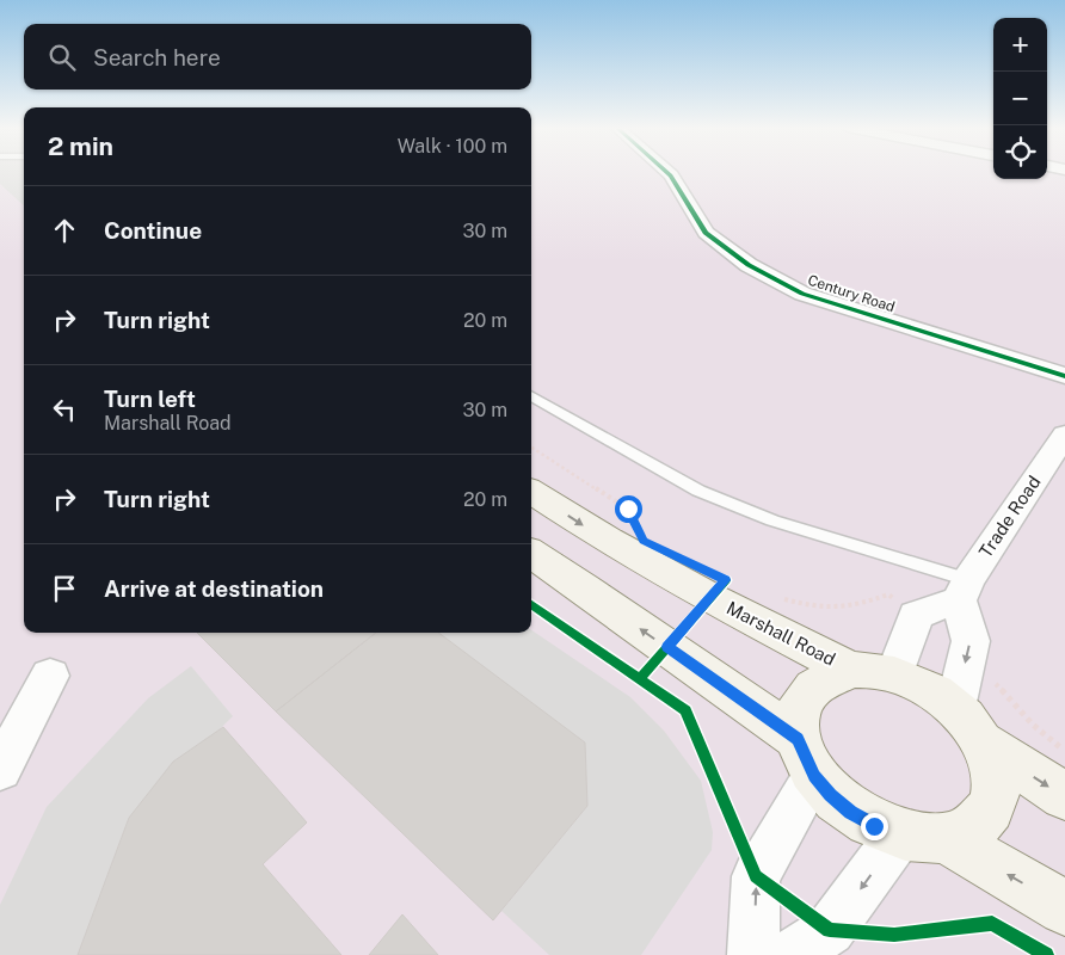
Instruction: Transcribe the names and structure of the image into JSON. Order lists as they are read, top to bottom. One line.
{"streets":{"main road":["Marshall Road"],"street":["Century Road","Trade Road"]},"page":{"map_buttons":["+","−"],"search":"Search here","heading":["2 min","Walk · 100 m"],"list":[["Continue","30 m"],["Turn right","20 m"],["Turn left","Marshall Road","30 m"],["Turn right","20 m"],"Arrive at destination"]}}
